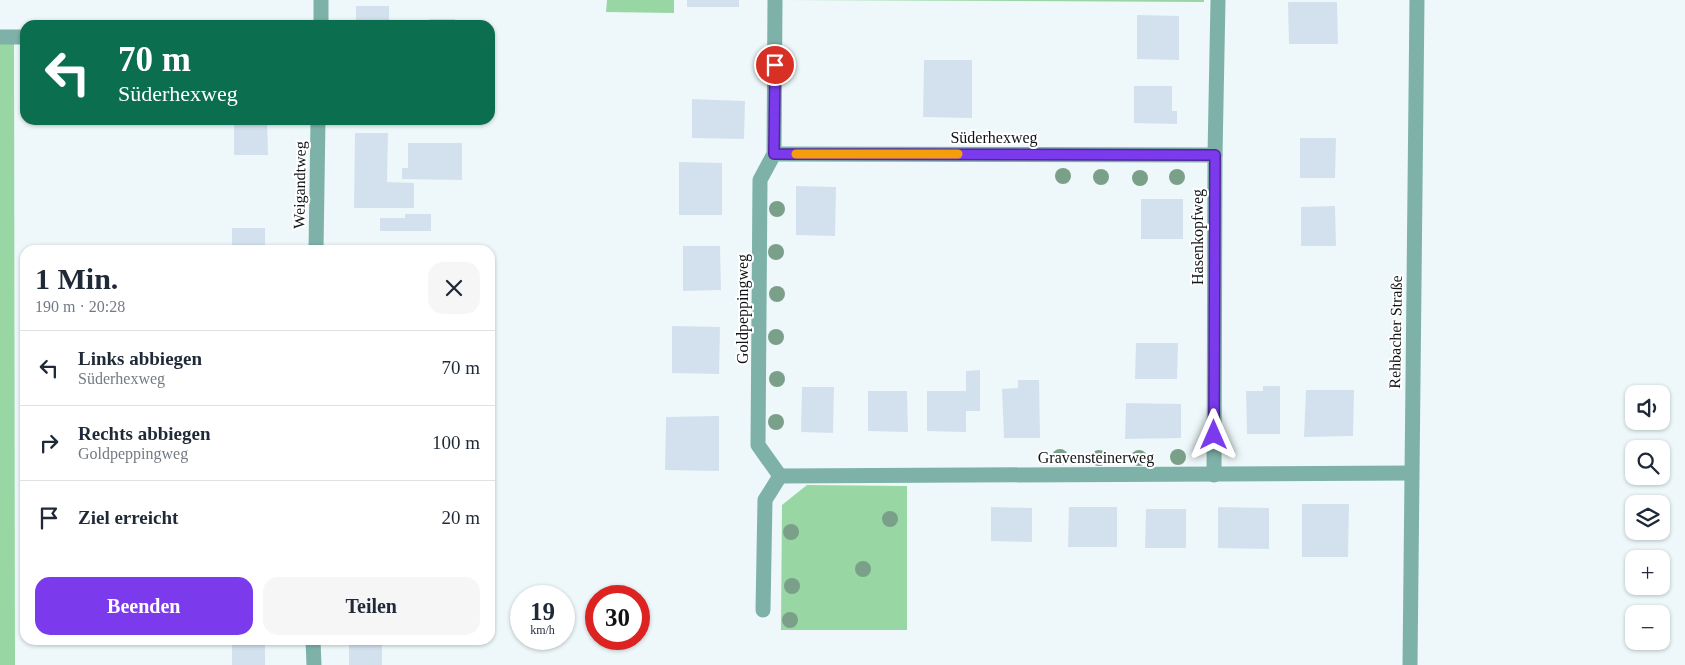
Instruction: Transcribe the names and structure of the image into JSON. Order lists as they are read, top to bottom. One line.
{"streets":{"street":["Süderhexweg","Weigandtweg","Hasenkopfweg","Goldpeppingweg","Rehbacher Straße","Gravensteinerweg"]},"crossings":[["Süderhexweg","Hasenkopfweg"],["Süderhexweg","Goldpeppingweg"],["Hasenkopfweg","Gravensteinerweg"],["Goldpeppingweg","Gravensteinerweg"],["Rehbacher Straße","Gravensteinerweg"]],"page":{"turn":["70 m","Süderhexweg"],"heading":["1 Min.","190 m · 20:28"],"list":[{"name":"Links abbiegen","note":"Süderhexweg","value":"70 m"},{"name":"Rechts abbiegen","note":"Goldpeppingweg","value":"100 m"},{"name":"Ziel erreicht","value":"20 m"}],"map_buttons":["+","−"],"buttons":["Beenden","Teilen"],"speed":"19 km/h","limit":"30"}}
